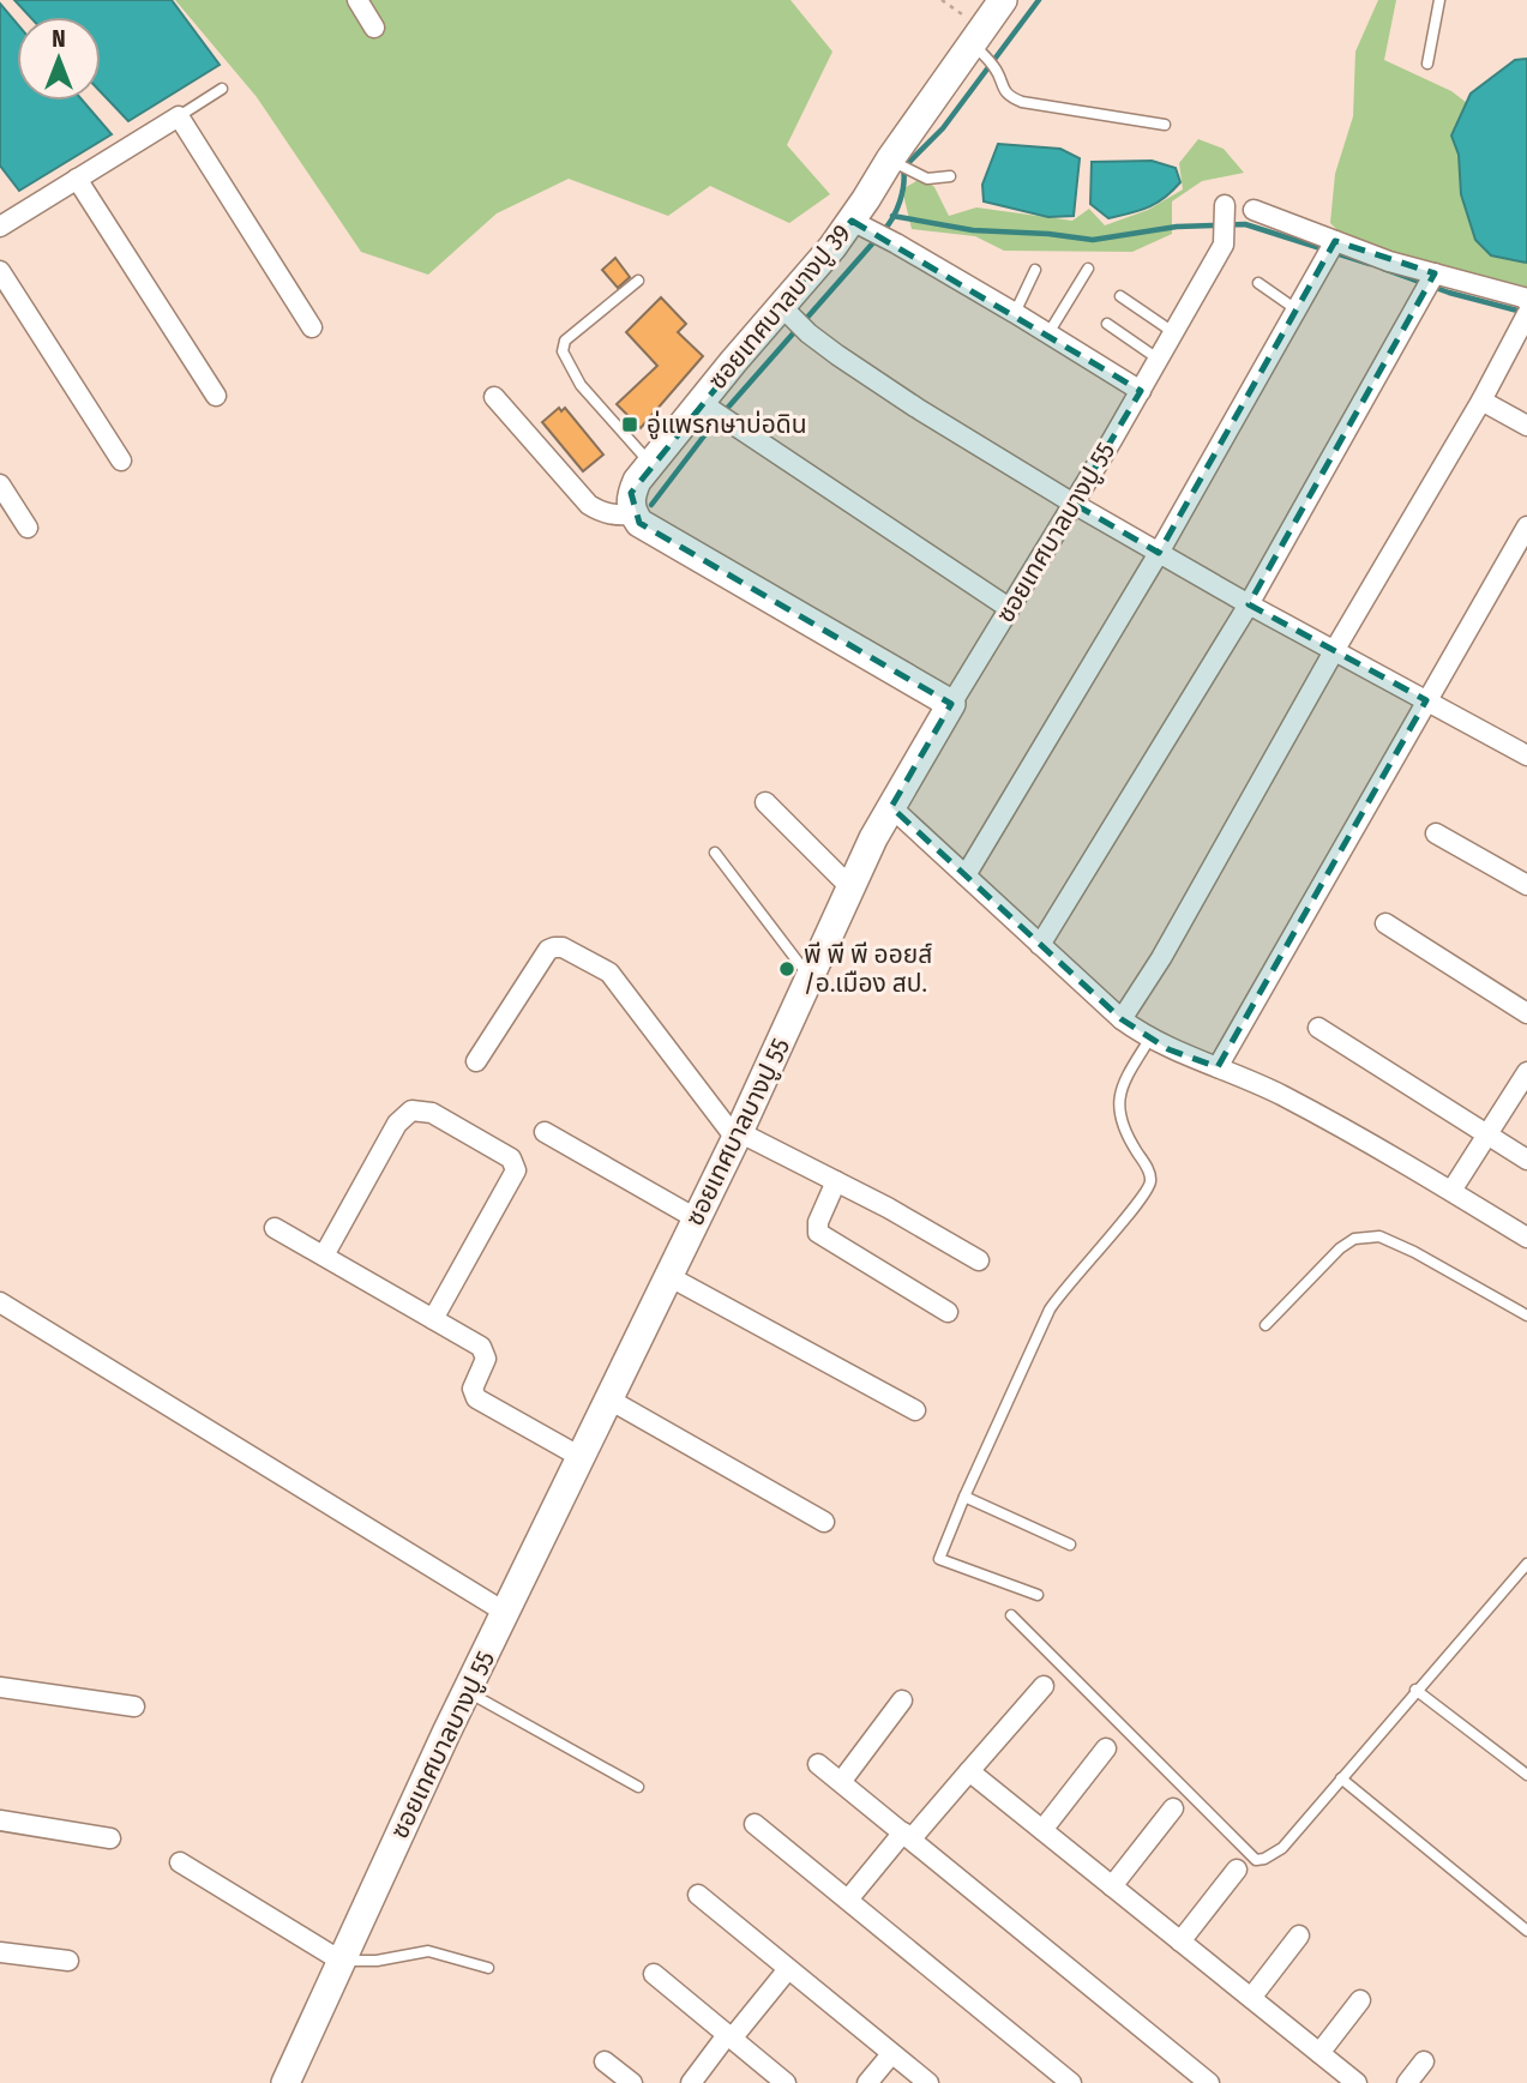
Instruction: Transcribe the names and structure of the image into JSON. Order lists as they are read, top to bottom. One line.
{"streets":{"street":["ซอยเทศบาลบางปู 39","ซอยเทศบาลบางปู 55"]},"places":{"transit":["อู่แพรกษาบ่อดิน"],"other":["พี พี พี ออยส์ /อ.เมือง สป."]},"north":"top"}
